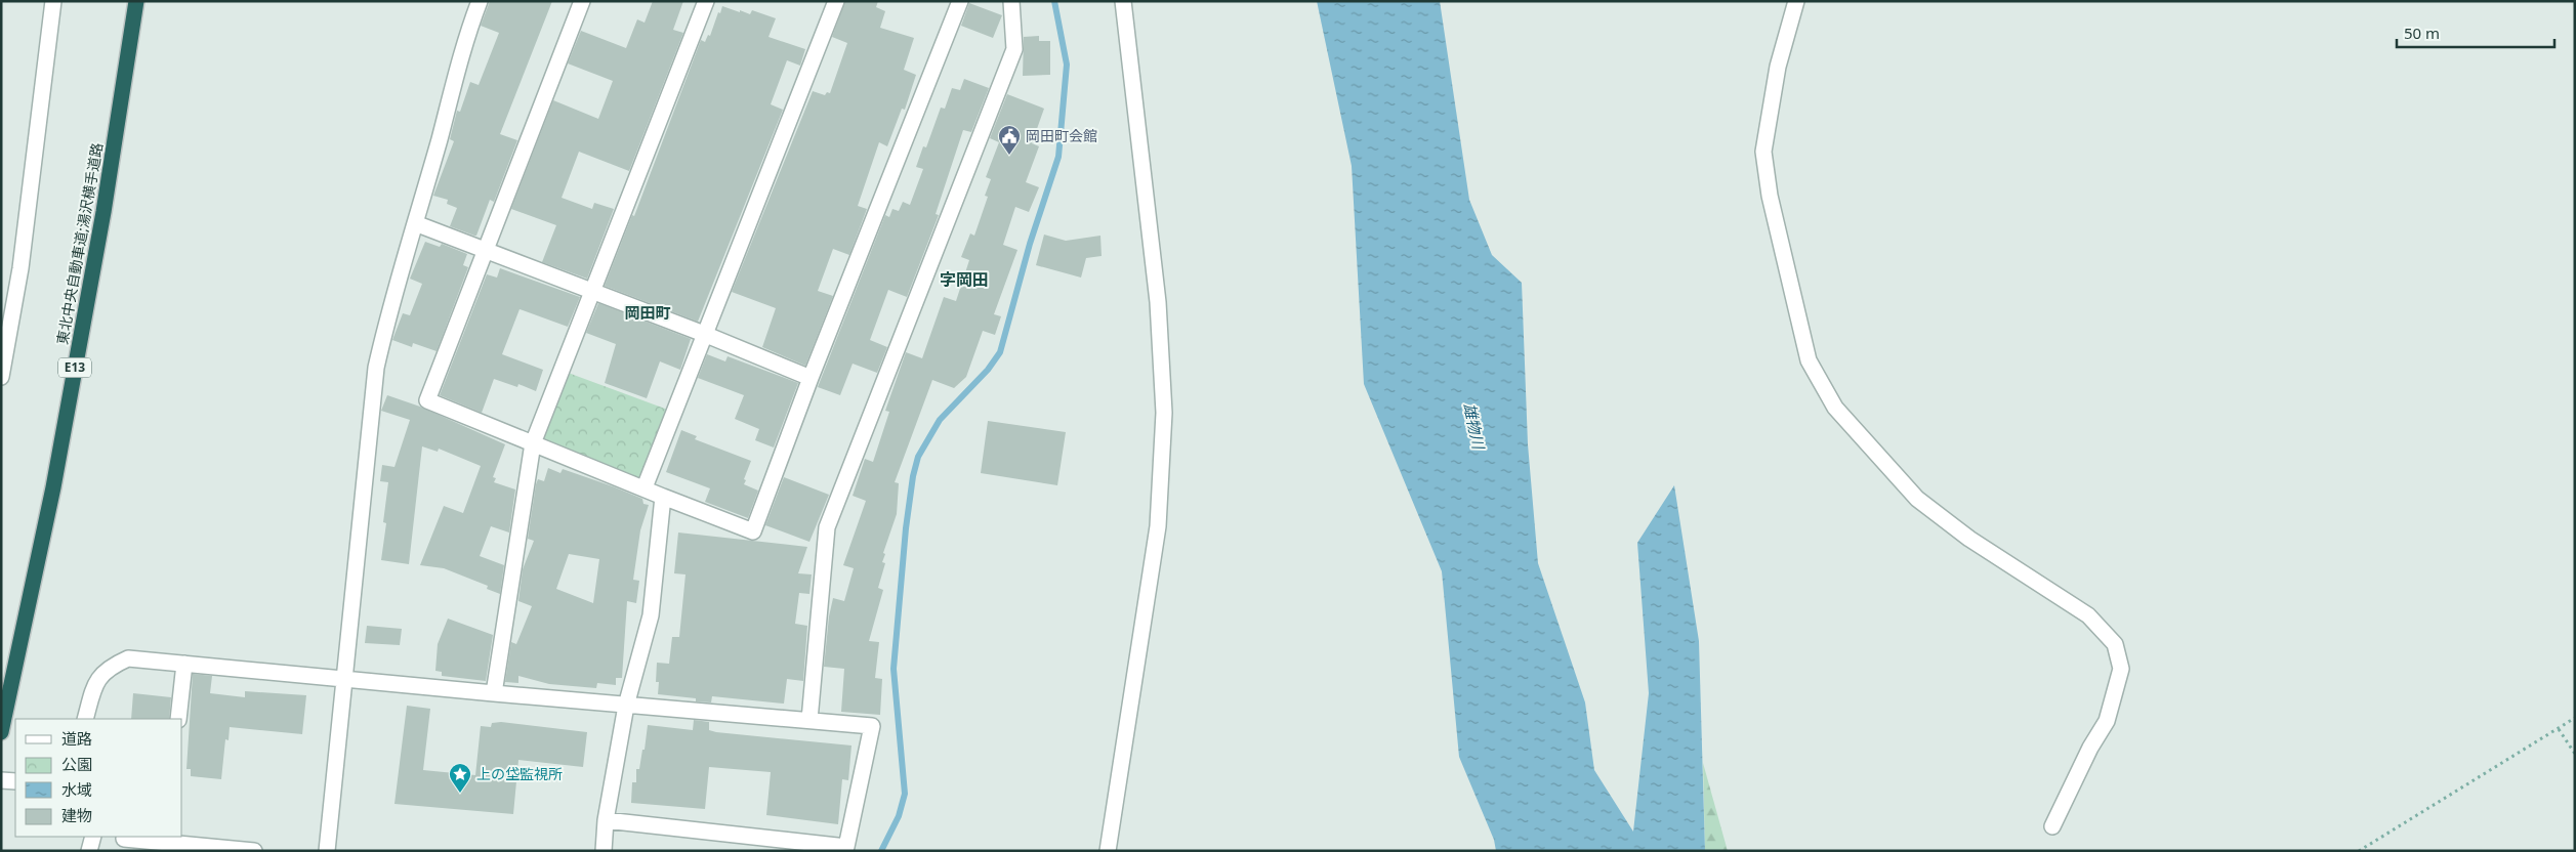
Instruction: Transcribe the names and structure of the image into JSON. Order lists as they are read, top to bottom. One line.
{"streets":{"highway":["東北中央自動車道;湯沢横手道路","E13"]},"districts":["字岡田","岡田町"],"water":["雄物川"],"places":{"public building":["岡田町会館"],"place":["上の垈監視所"]},"legend":["道路","公園","水域","建物"],"scale_bar":"50 m"}
